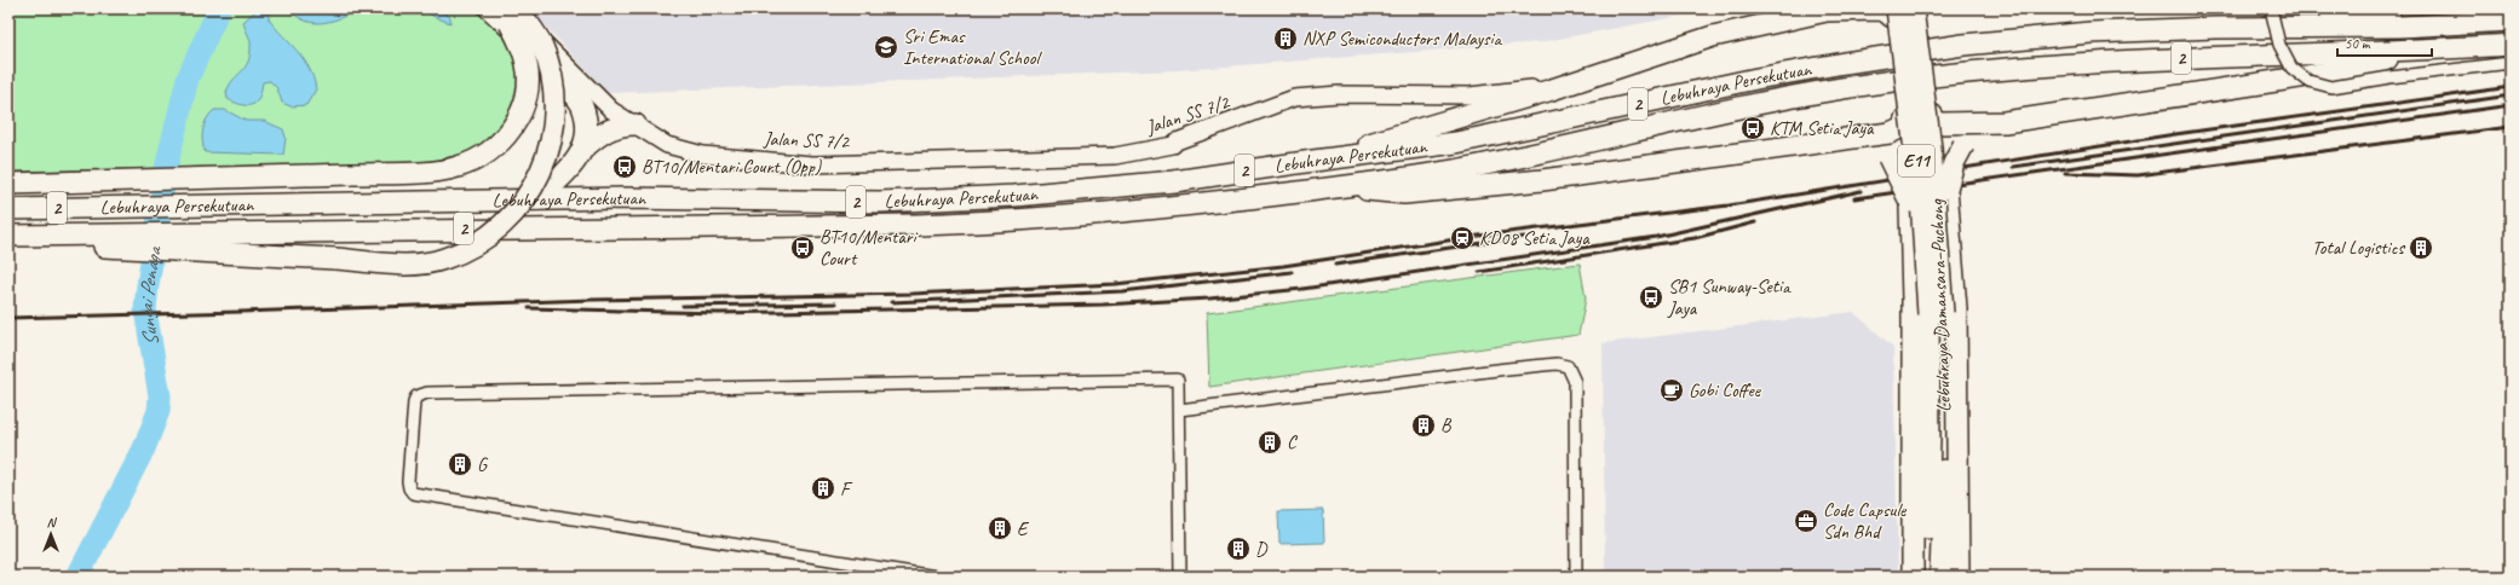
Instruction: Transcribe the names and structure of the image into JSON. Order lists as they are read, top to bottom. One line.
{"streets":{"highway":["2","Lebuhraya Persekutuan","E11","Lebuhraya Damansara–Puchong"],"street":["Jalan SS 7/2"]},"water":["Sungai Penaga"],"places":{"building":["NXP Semiconductors Malaysia","Total Logistics","B","C","G","F","E","D"],"school or university":["Sri Emas International School"],"bus stop":["KTM Setia Jaya","BT10/Mentari Court (Opp)","BT10/Mentari Court","SB1 Sunway-Setia Jaya"],"station":["KD08 Setia Jaya"],"cafe":["Gobi Coffee"],"office":["Code Capsule Sdn Bhd"]},"scale_bar":"50 m","north":"top"}
